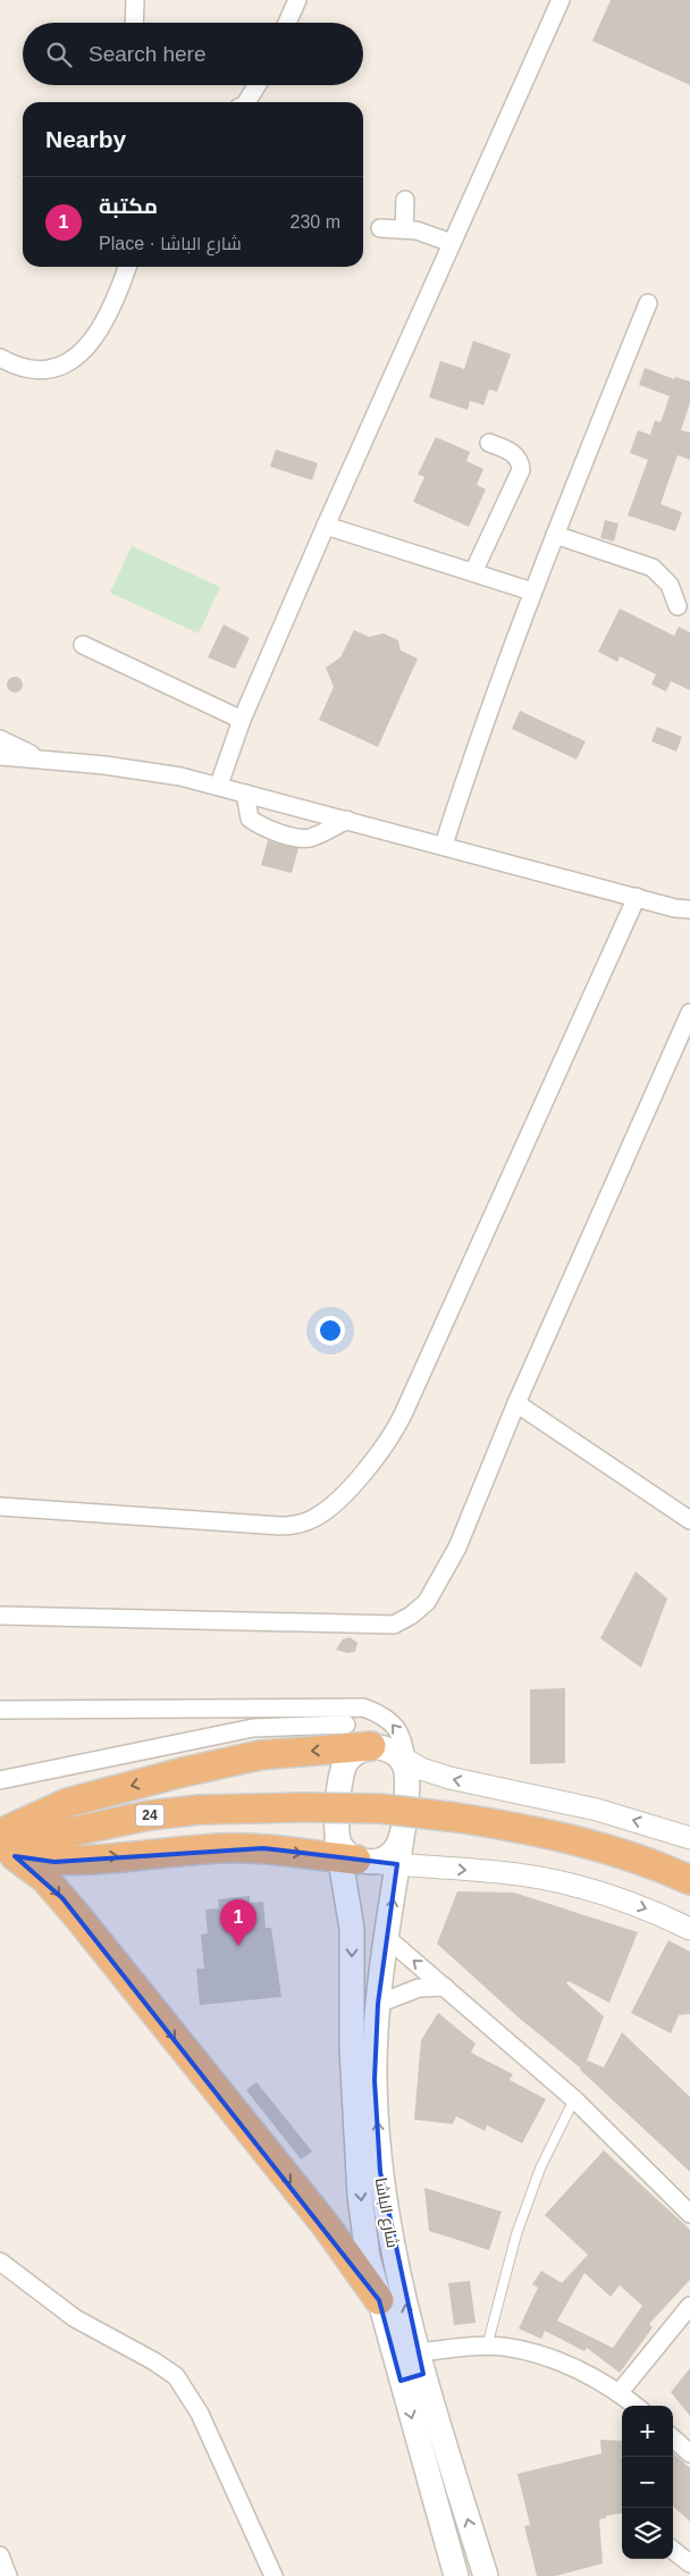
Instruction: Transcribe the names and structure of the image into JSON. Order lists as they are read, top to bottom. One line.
{"streets":{"main road":["24","شارع الباشا"]},"page":{"search":"Search here","heading":"Nearby","list":[{"mark":"1","name":"مكتبة","note":"Place · شارع الباشا","value":"230 m"}],"pins":"1","map_buttons":["+","−"]}}
